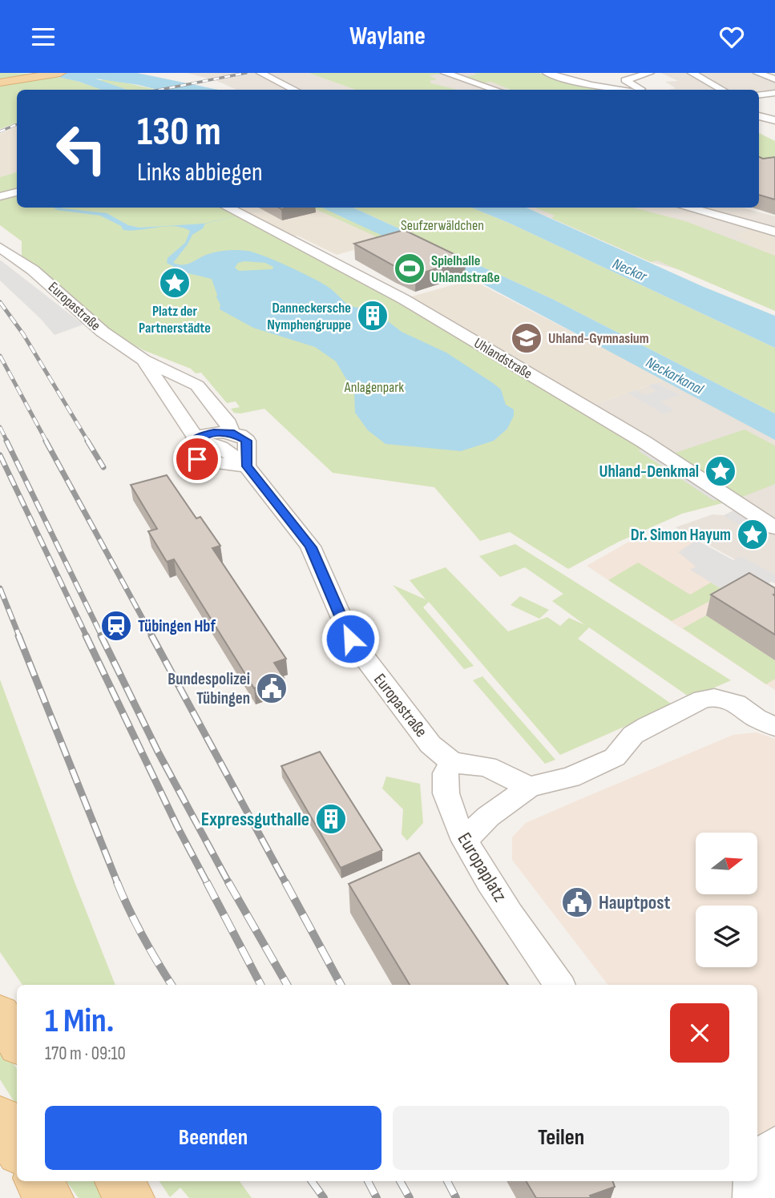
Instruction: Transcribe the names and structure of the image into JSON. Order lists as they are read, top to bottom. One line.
{"streets":{"street":["Europastraße","Uhlandstraße","Europaplatz"]},"crossings":[["Europastraße","Europaplatz"]],"water":["Neckar","Neckarkanal"],"parks":["Seufzerwäldchen","Anlagenpark"],"places":{"sports":["Spielhalle Uhlandstraße"],"place":["Platz der Partnerstädte","Uhland-Denkmal","Dr. Simon Hayum"],"building":["Danneckersche Nymphengruppe","Expressguthalle"],"school or university":["Uhland-Gymnasium"],"station":["Tübingen Hbf"],"public building":["Bundespolizei Tübingen","Hauptpost"]},"north":"right","page":{"header":"Waylane","turn":["130 m","Links abbiegen"],"heading":["1 Min.","170 m · 09:10"],"buttons":["Beenden","Teilen"]}}
